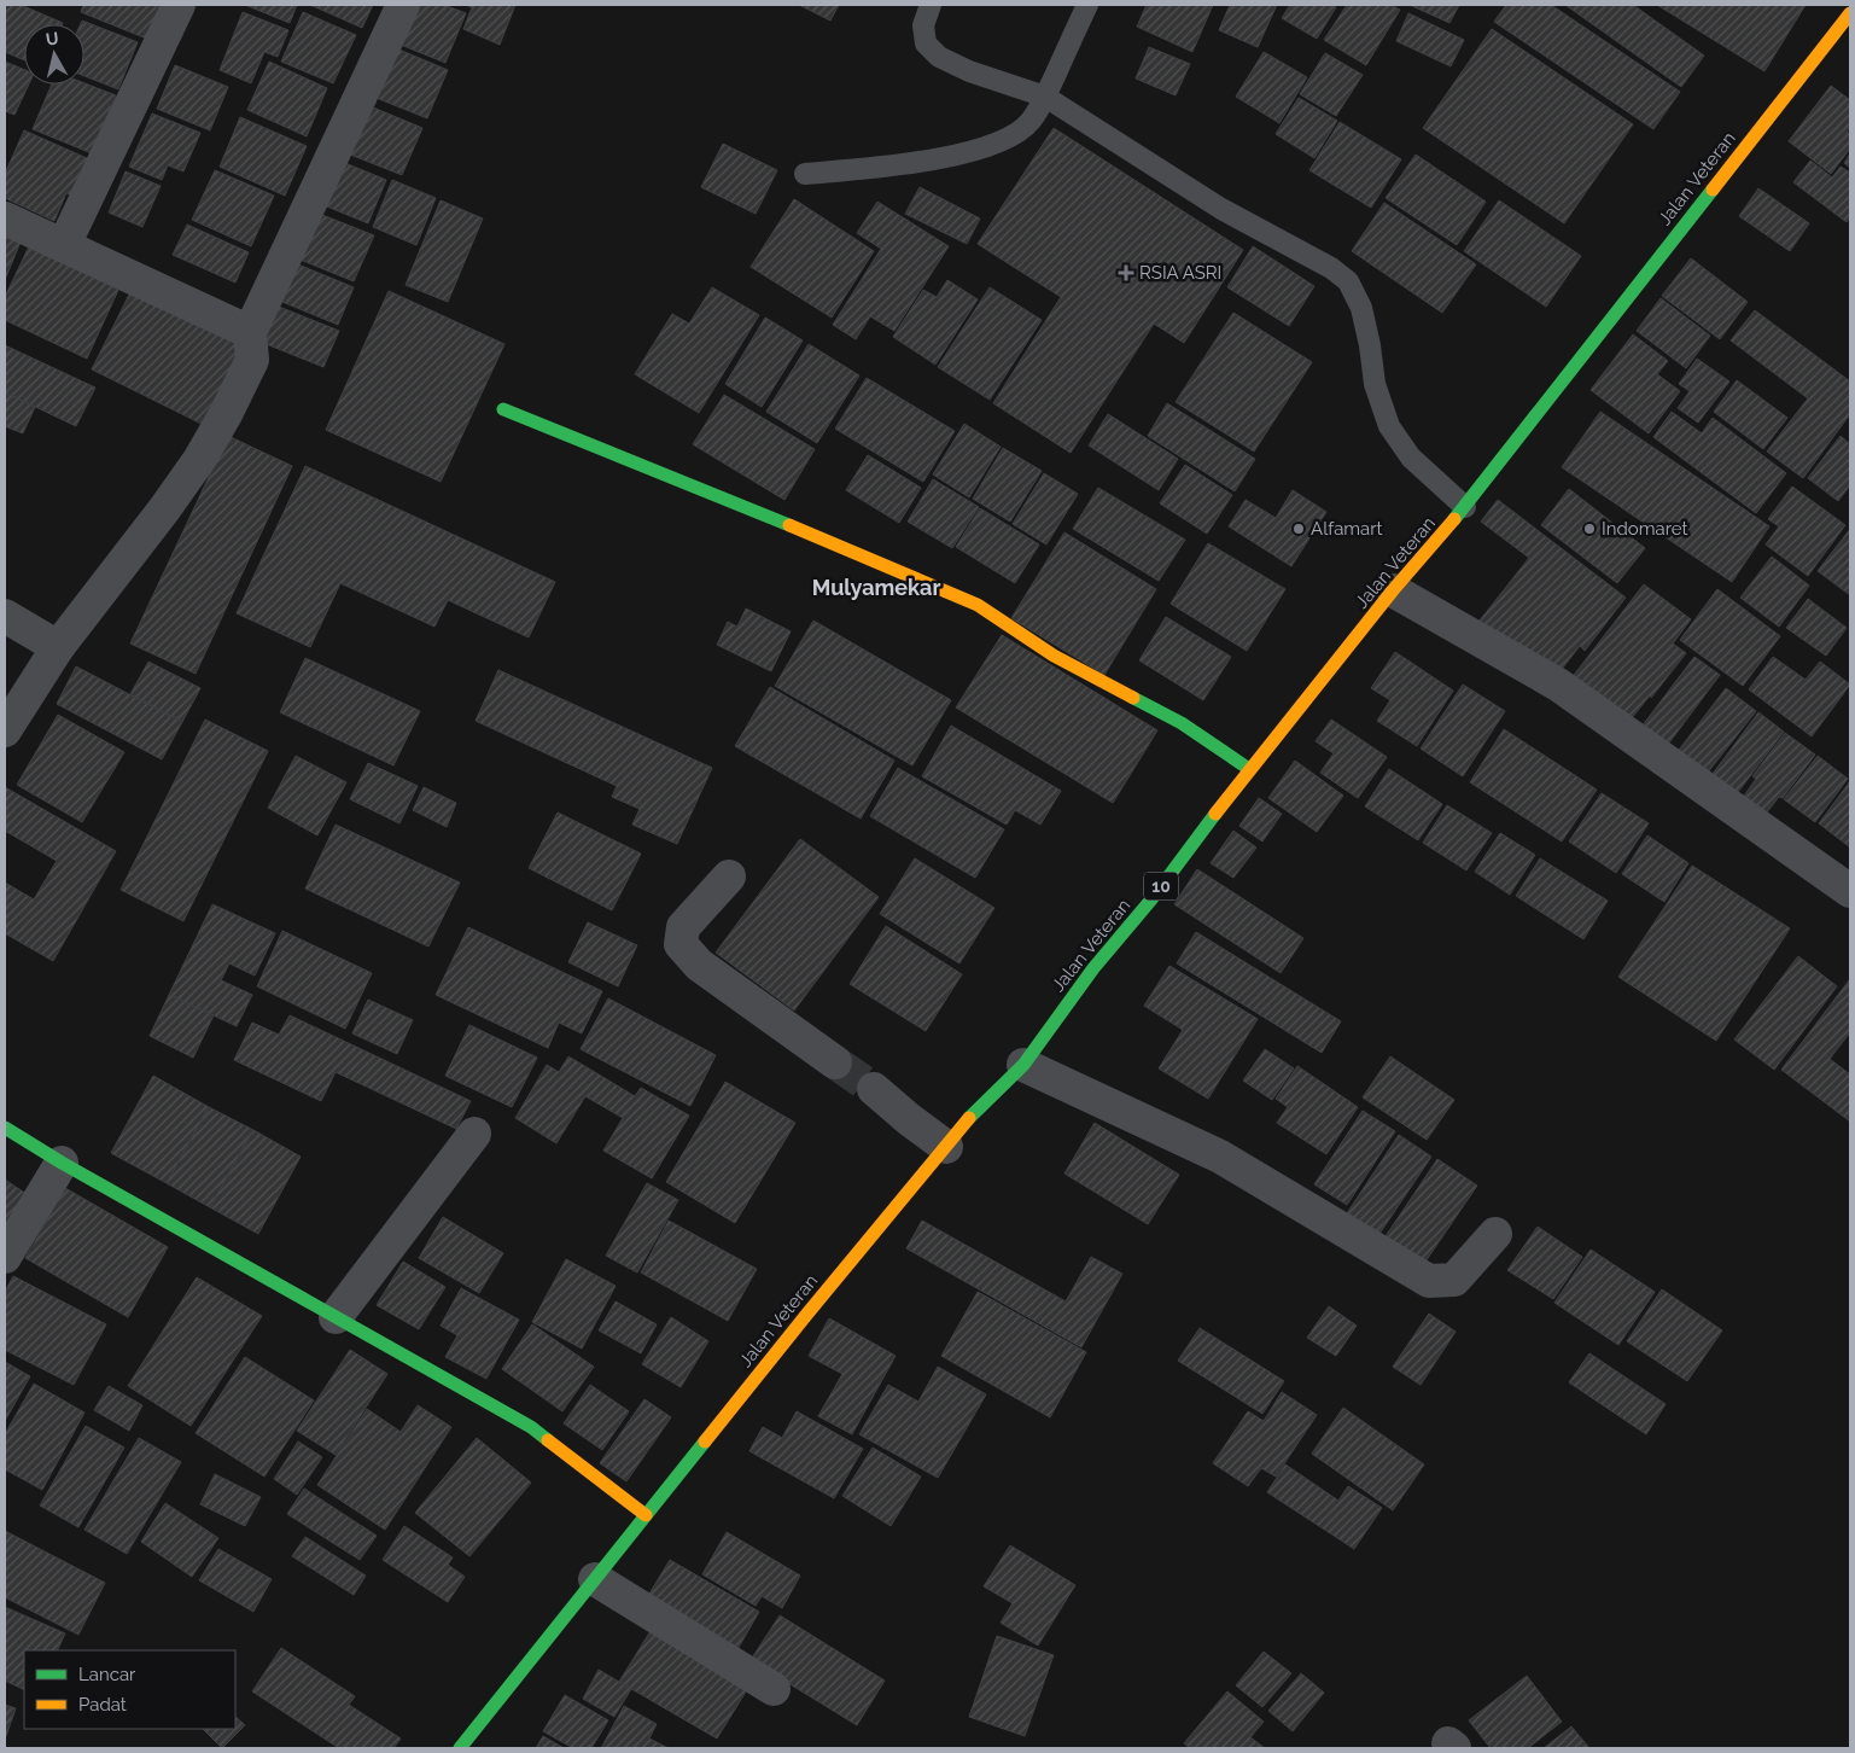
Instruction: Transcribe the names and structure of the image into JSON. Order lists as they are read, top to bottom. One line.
{"streets":{"main road":["Jalan Veteran","10"]},"districts":["Mulyamekar"],"places":{"health":["RSIA ASRI"],"other":["Alfamart","Indomaret"]},"legend":["Lancar","Padat"],"north":"top"}
